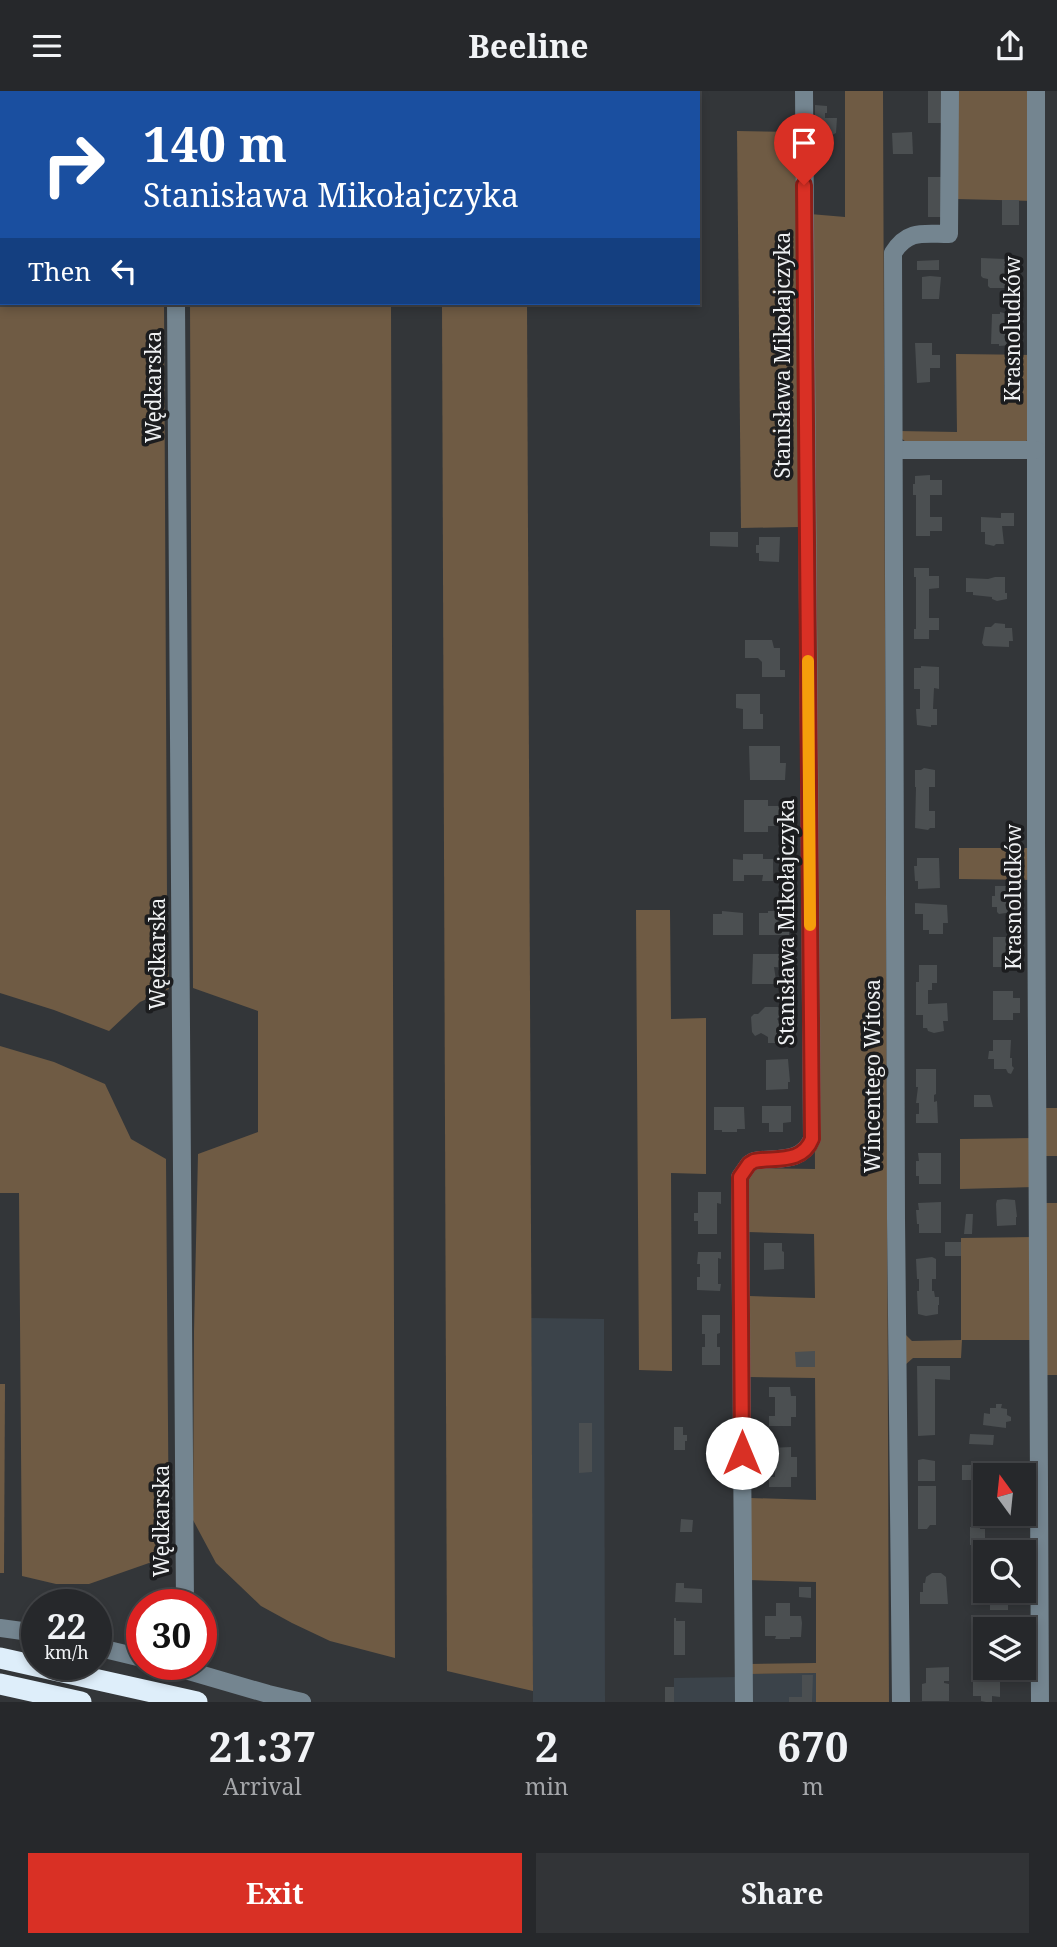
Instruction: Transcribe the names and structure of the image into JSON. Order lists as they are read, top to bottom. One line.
{"streets":{"street":["Krasnoludków","Stanisława Mikołajczyka","Wędkarska","Wincentego Witosa"]},"north":"top","page":{"header":"Beeline","turn":["140 m","Stanisława Mikołajczyka"],"then":"Then","speed":"22 km/h","limit":"30","eta":["21:37","Arrival","2","min","670","m"],"buttons":["Exit","Share"]}}
